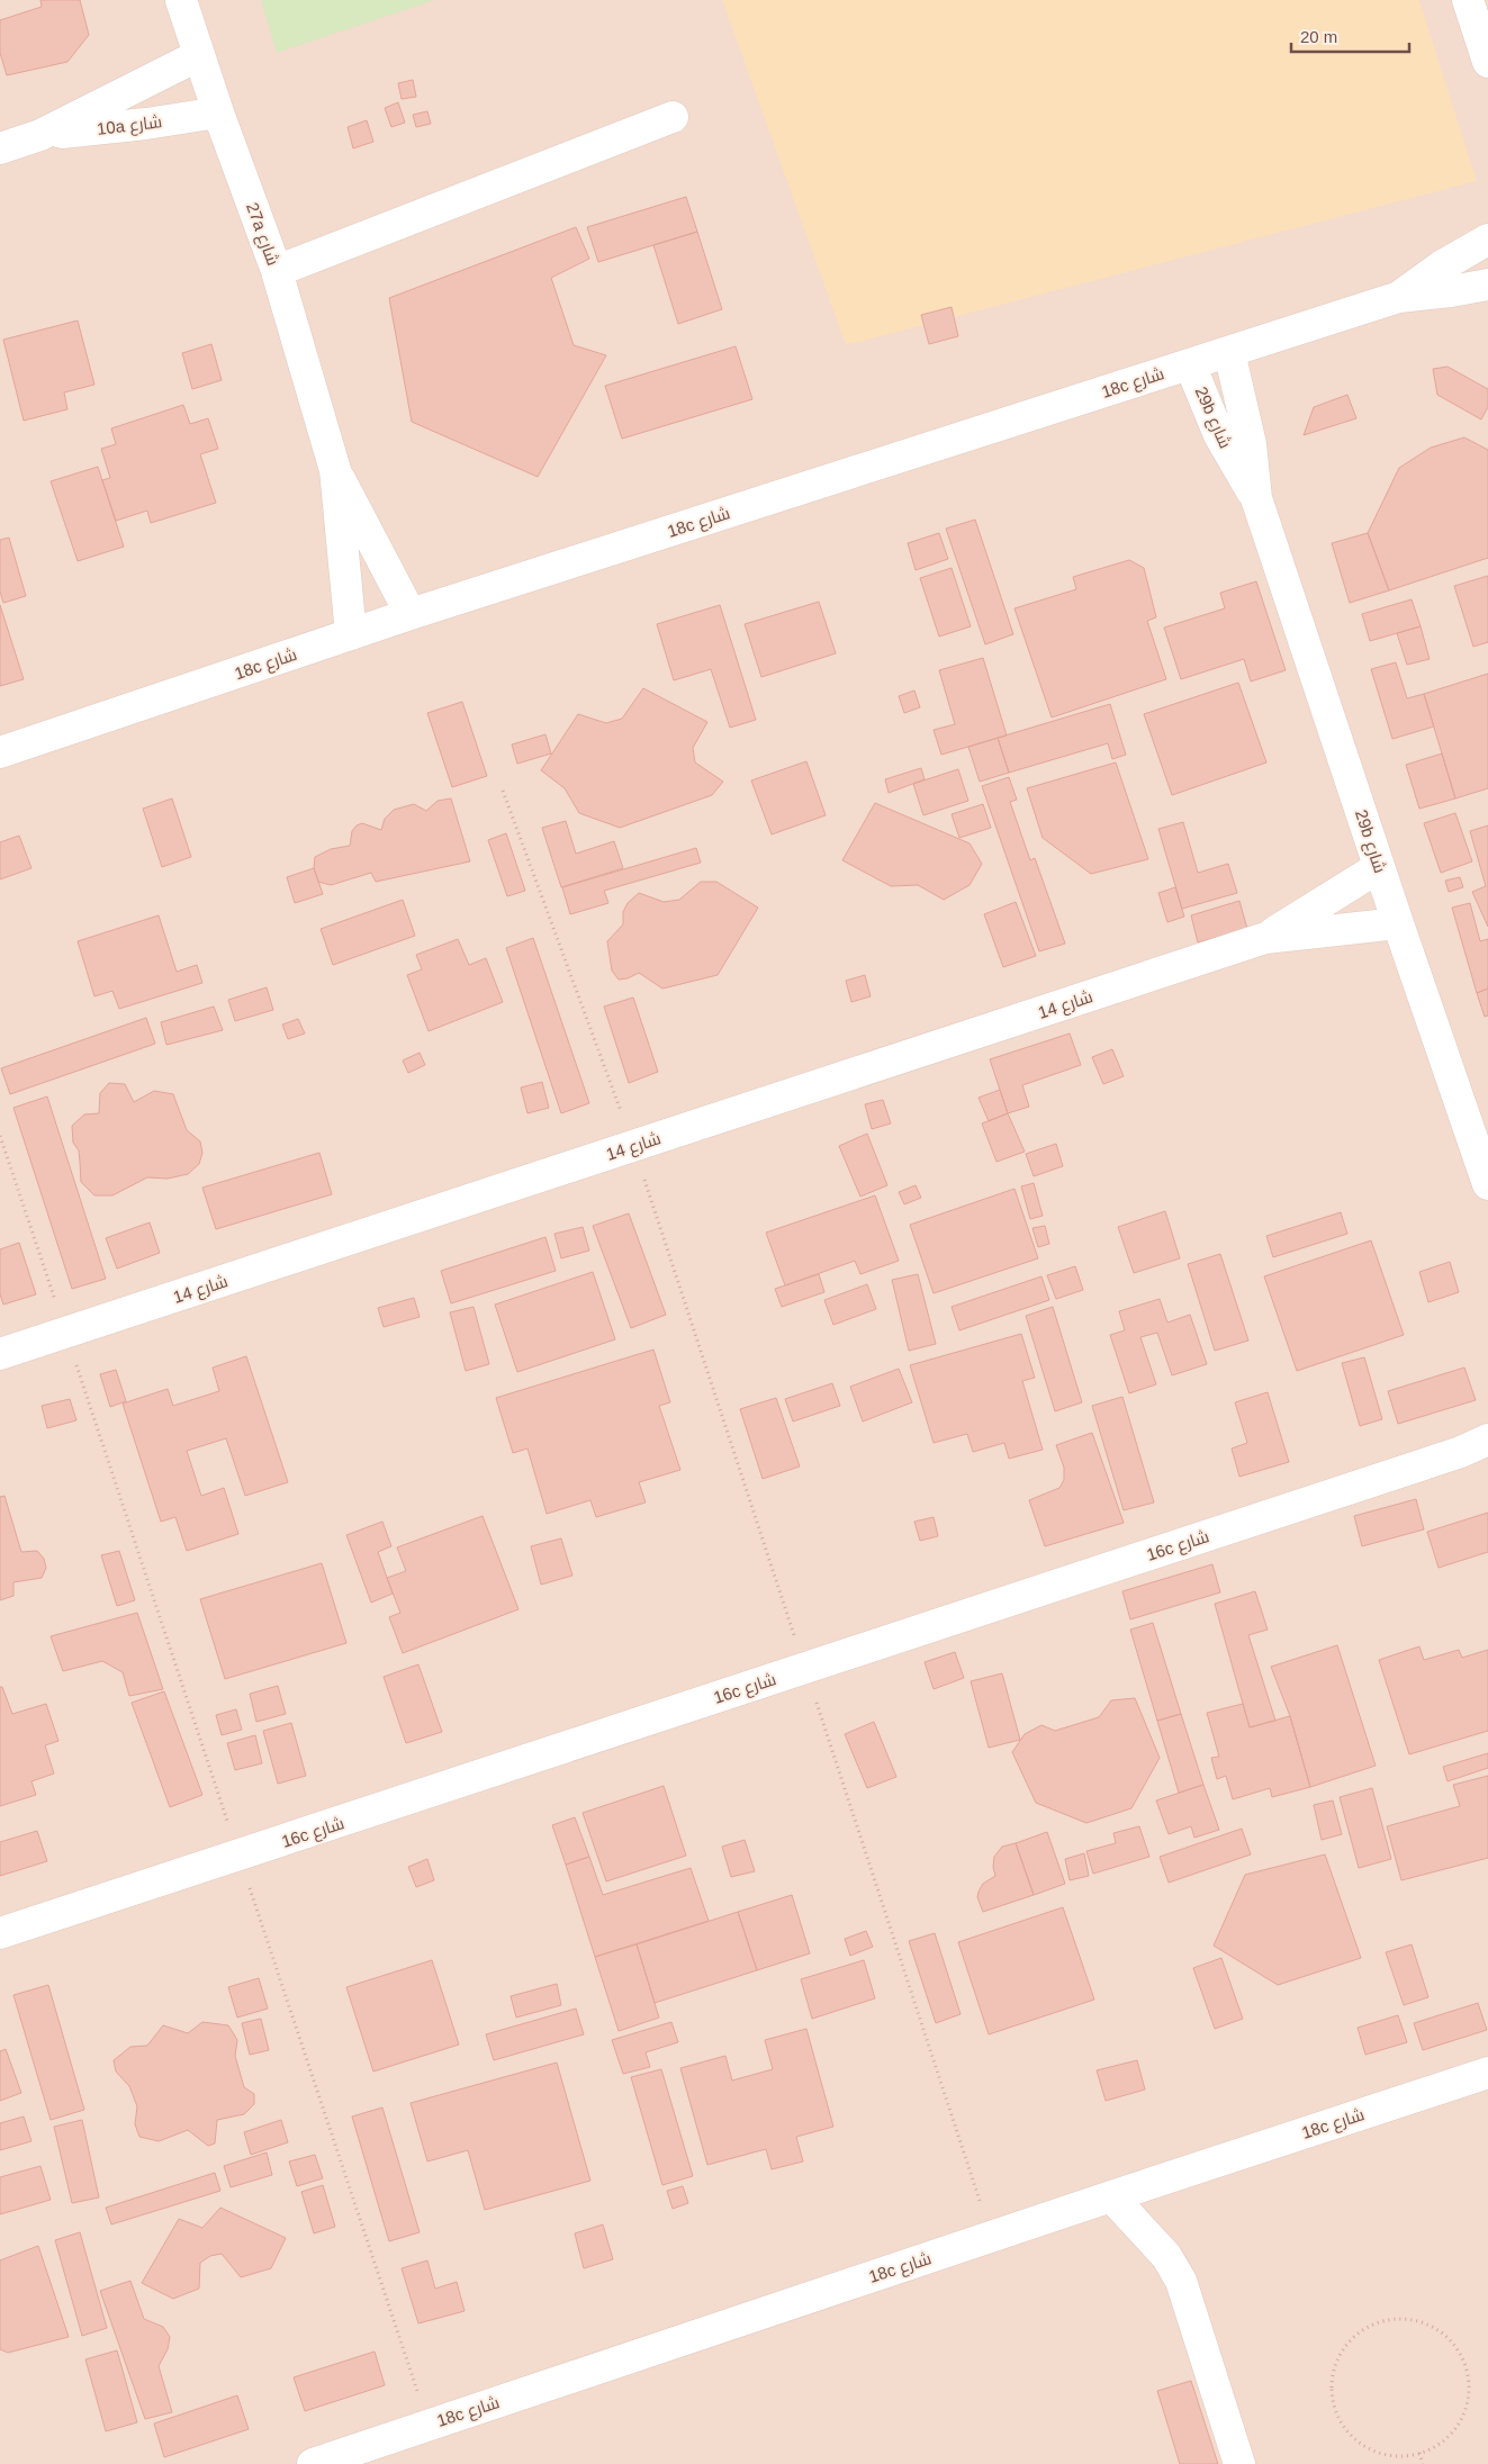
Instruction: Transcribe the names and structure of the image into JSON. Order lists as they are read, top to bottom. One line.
{"streets":{"street":["10a شارع","27a شارع","18c شارع","29b شارع","شارع 14","16c شارع"]},"crossings":[["10a شارع","27a شارع"],["27a شارع","18c شارع"],["18c شارع","29b شارع"],["29b شارع","شارع 14"]],"scale_bar":"20 m"}
